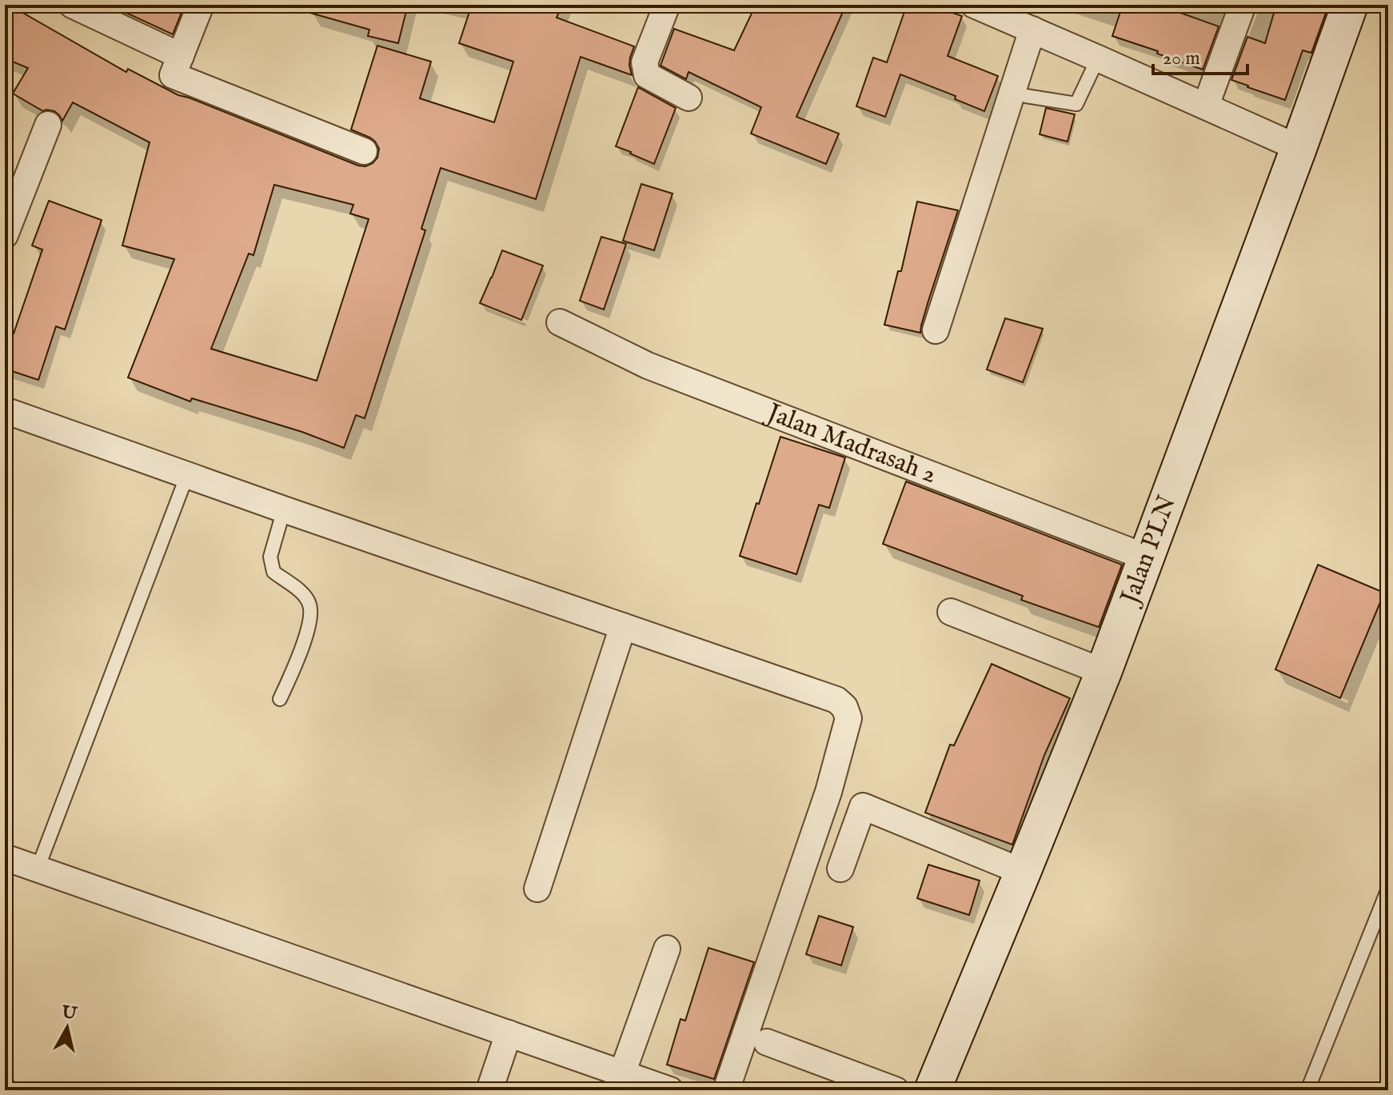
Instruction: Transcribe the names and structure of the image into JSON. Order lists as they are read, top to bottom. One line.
{"streets":{"street":["Jalan Madrasah 2","Jalan PLN"]},"crossings":[["Jalan Madrasah 2","Jalan PLN"]],"scale_bar":"20 m","north":"top"}
